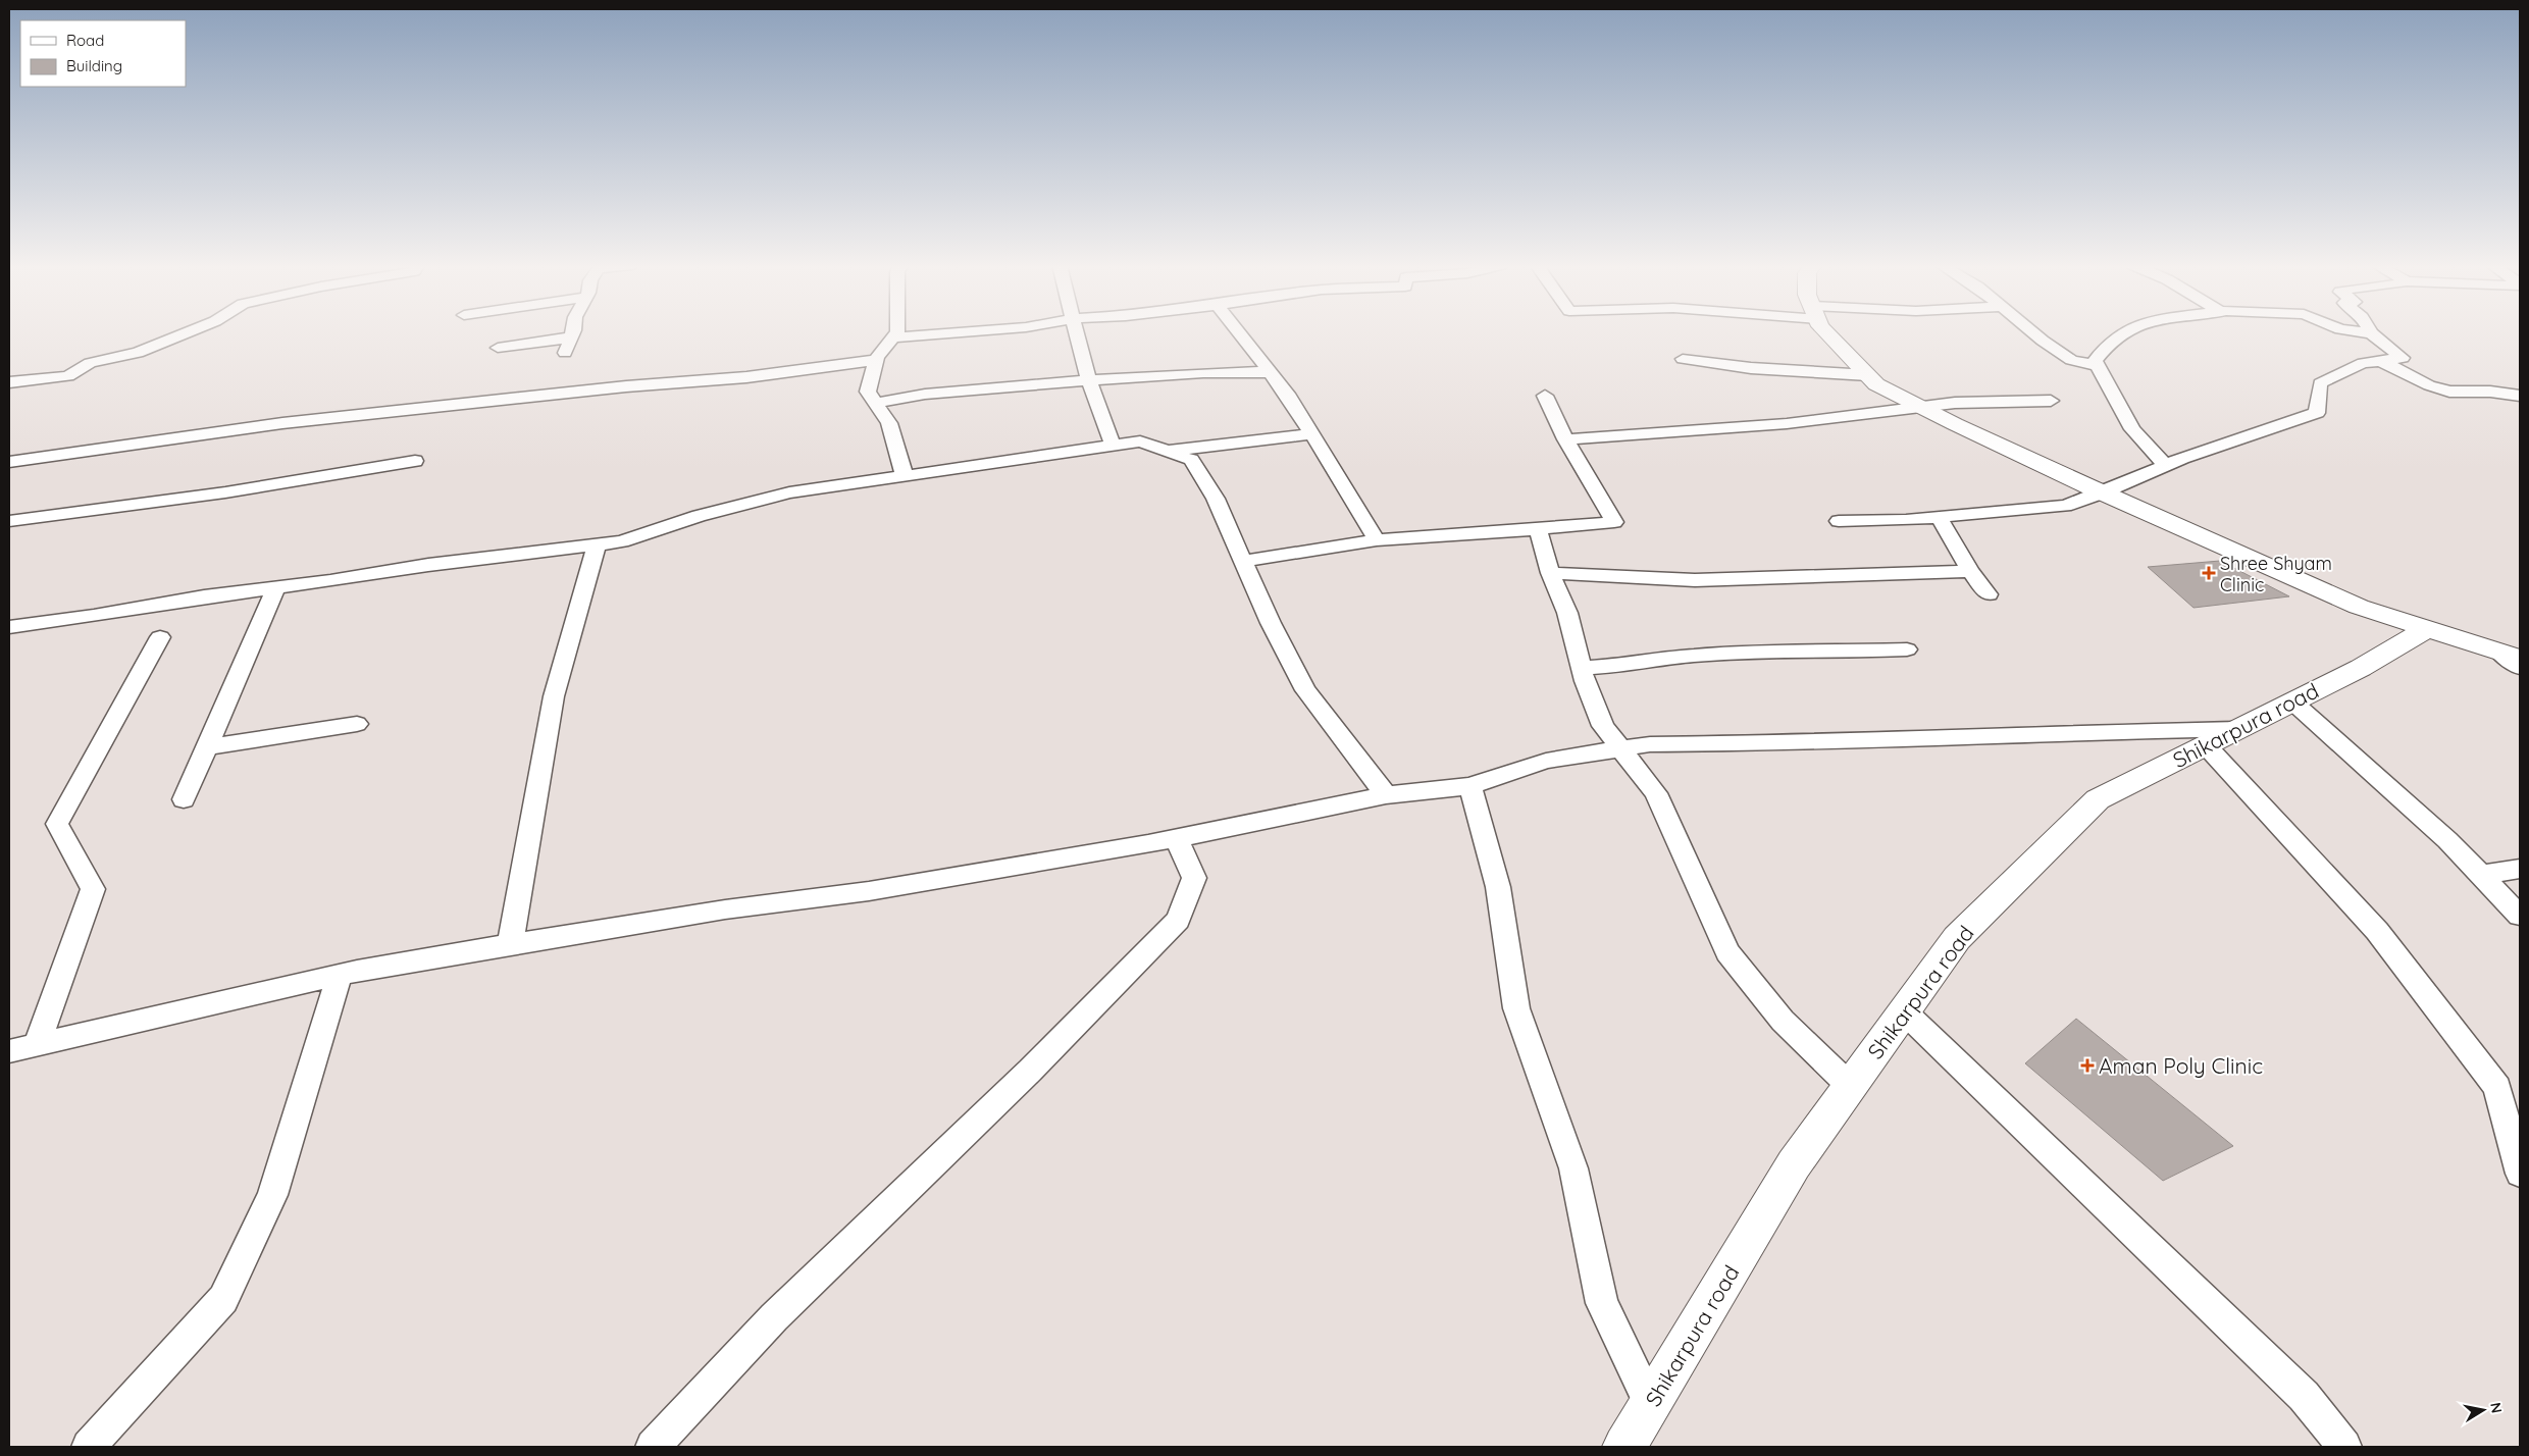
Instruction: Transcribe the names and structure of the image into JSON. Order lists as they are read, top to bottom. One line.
{"streets":{"street":["Shikarpura road"]},"places":{"health":["Shree Shyam Clinic","Aman Poly Clinic"]},"legend":["Road","Building"],"north":"right"}
